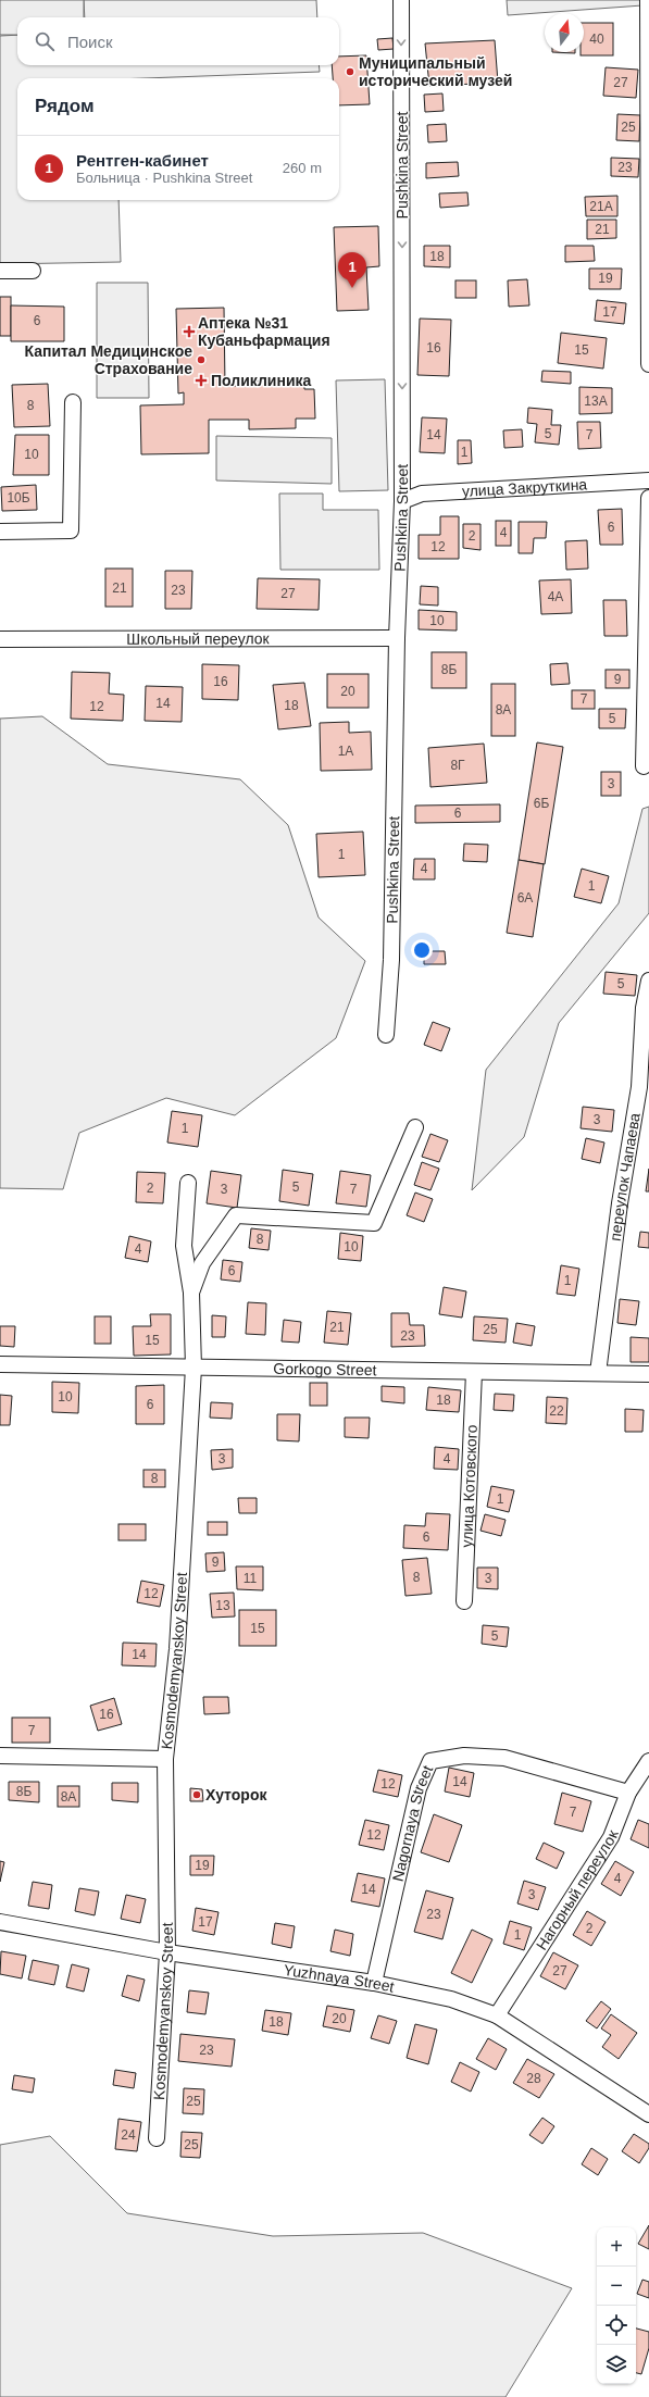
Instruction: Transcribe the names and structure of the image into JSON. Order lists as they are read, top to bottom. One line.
{"streets":{"street":["Pushkina Street","улица Закруткина","Школьный переулок","переулок Чапаева","Gorkogo Street","улица Котовского","Kosmodemyanskoy Street","Nagornaya Street","Нагорный переулок","Yuzhnaya Street"]},"crossings":[["Pushkina Street","улица Закруткина"],["Pushkina Street","Школьный переулок"],["переулок Чапаева","Gorkogo Street"],["Gorkogo Street","улица Котовского"],["Gorkogo Street","Kosmodemyanskoy Street"],["Kosmodemyanskoy Street","Yuzhnaya Street"],["Nagornaya Street","Нагорный переулок"],["Nagornaya Street","Yuzhnaya Street"],["Нагорный переулок","Yuzhnaya Street"]],"one_way":["Pushkina Street"],"places":{"other":["Муниципальный исторический музей","Капитал Медицинское Страхование","Хуторок"],"health":["Аптека №31 Кубаньфармация","Поликлиника"]},"house_numbers":["40","27","25","23","21А","21","18","19","17","6","16","15","13А","8","5","14","7","1","10","10Б","6","4","2","12","21","23","27","4А","10","8Б","9","16","20","7","14","18","12","8А","5","1А","8Г","3","6Б","6","1","4","1","6А","5","3","1","5","2","3","7","8","10","4","6","1","21","25","23","15","10","18","6","22","3","4","8","1","6","9","8","11","3","12","13","15","5","14","16","7","14","12","8Б","8А","7","12","19","4","14","3","23","17","2","1","27","20","18","23","28","25","24","25"],"north":"top","page":{"search":"Поиск","heading":"Рядом","list":[{"mark":"1","name":"Рентген-кабинет","note":"Больница · Pushkina Street","value":"260 m"}],"pins":"1","map_buttons":["+","−"]}}
